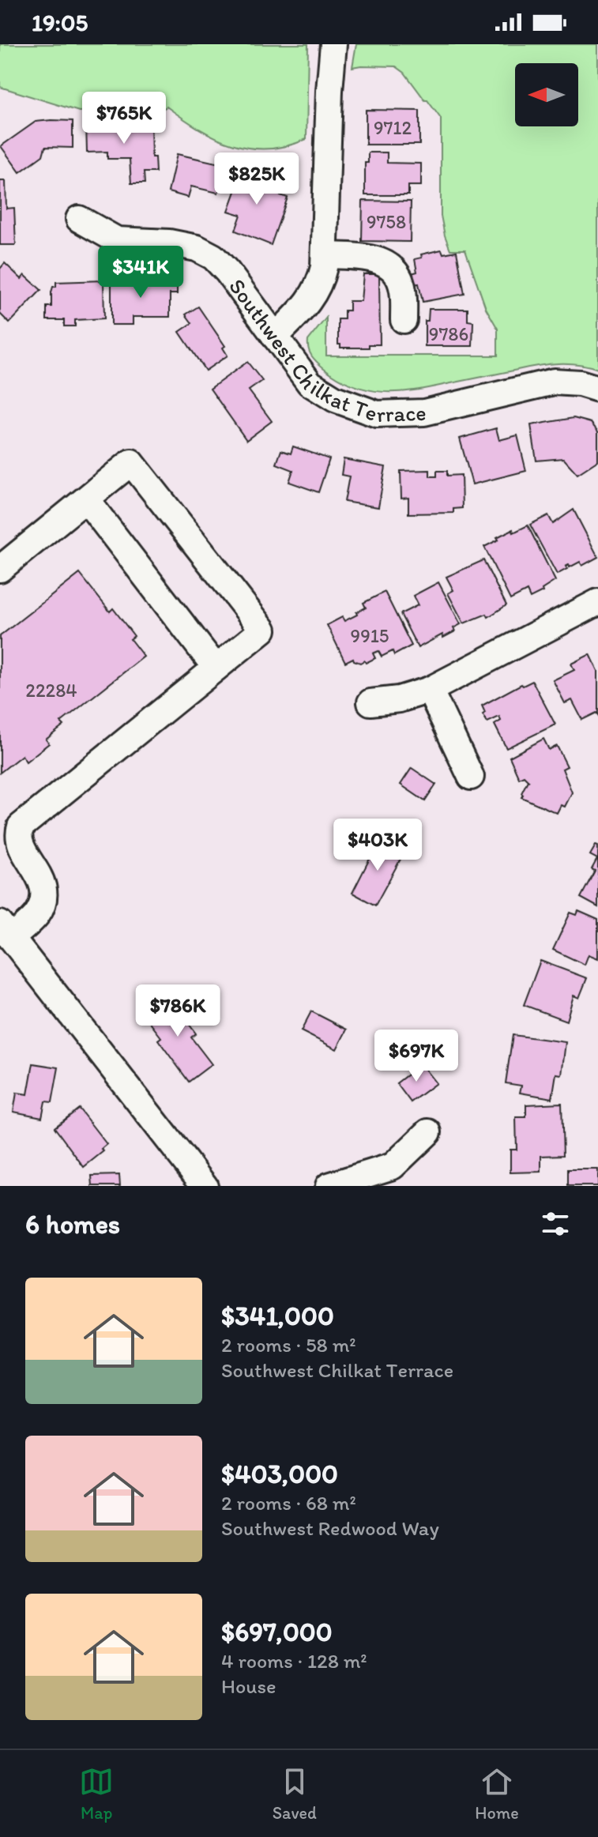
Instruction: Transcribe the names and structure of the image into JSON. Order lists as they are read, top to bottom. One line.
{"streets":{"street":["Southwest Chilkat Terrace"]},"house_numbers":["9712","9758","9786","9915","22284"],"north":"left","page":{"status":"19:05","price":["$765K","$825K","$341K","$403K","$786K","$697K"],"heading":"6 homes","list":[{"name":"$341,000","note":"2 rooms · 58 m² · Southwest Chilkat Terrace"},{"name":"$403,000","note":"2 rooms · 68 m² · Southwest Redwood Way"},{"name":"$697,000","note":"4 rooms · 128 m² · House"}],"tabs":["Map","Saved","Home"]}}
